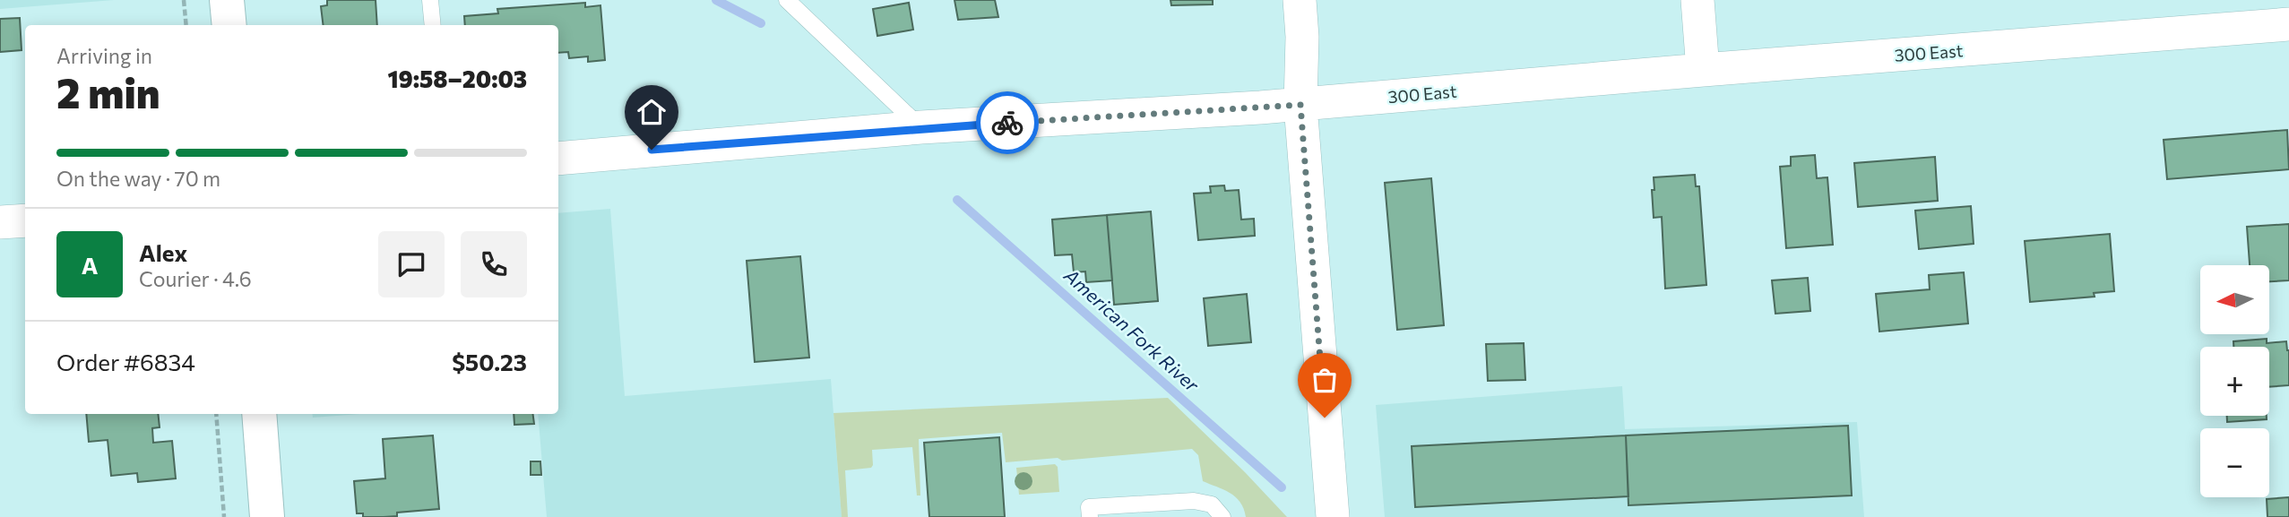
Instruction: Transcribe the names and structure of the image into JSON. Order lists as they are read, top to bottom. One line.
{"streets":{"street":["300 East"]},"water":["American Fork River"],"north":"left","page":{"heading":["2 min","Arriving in","19:58–20:03"],"panel":["Alex","Courier · 4.6","Order #6834","$50.23"],"bar":"On the way · 70 m","round":"A","map_buttons":["+","−"]}}
